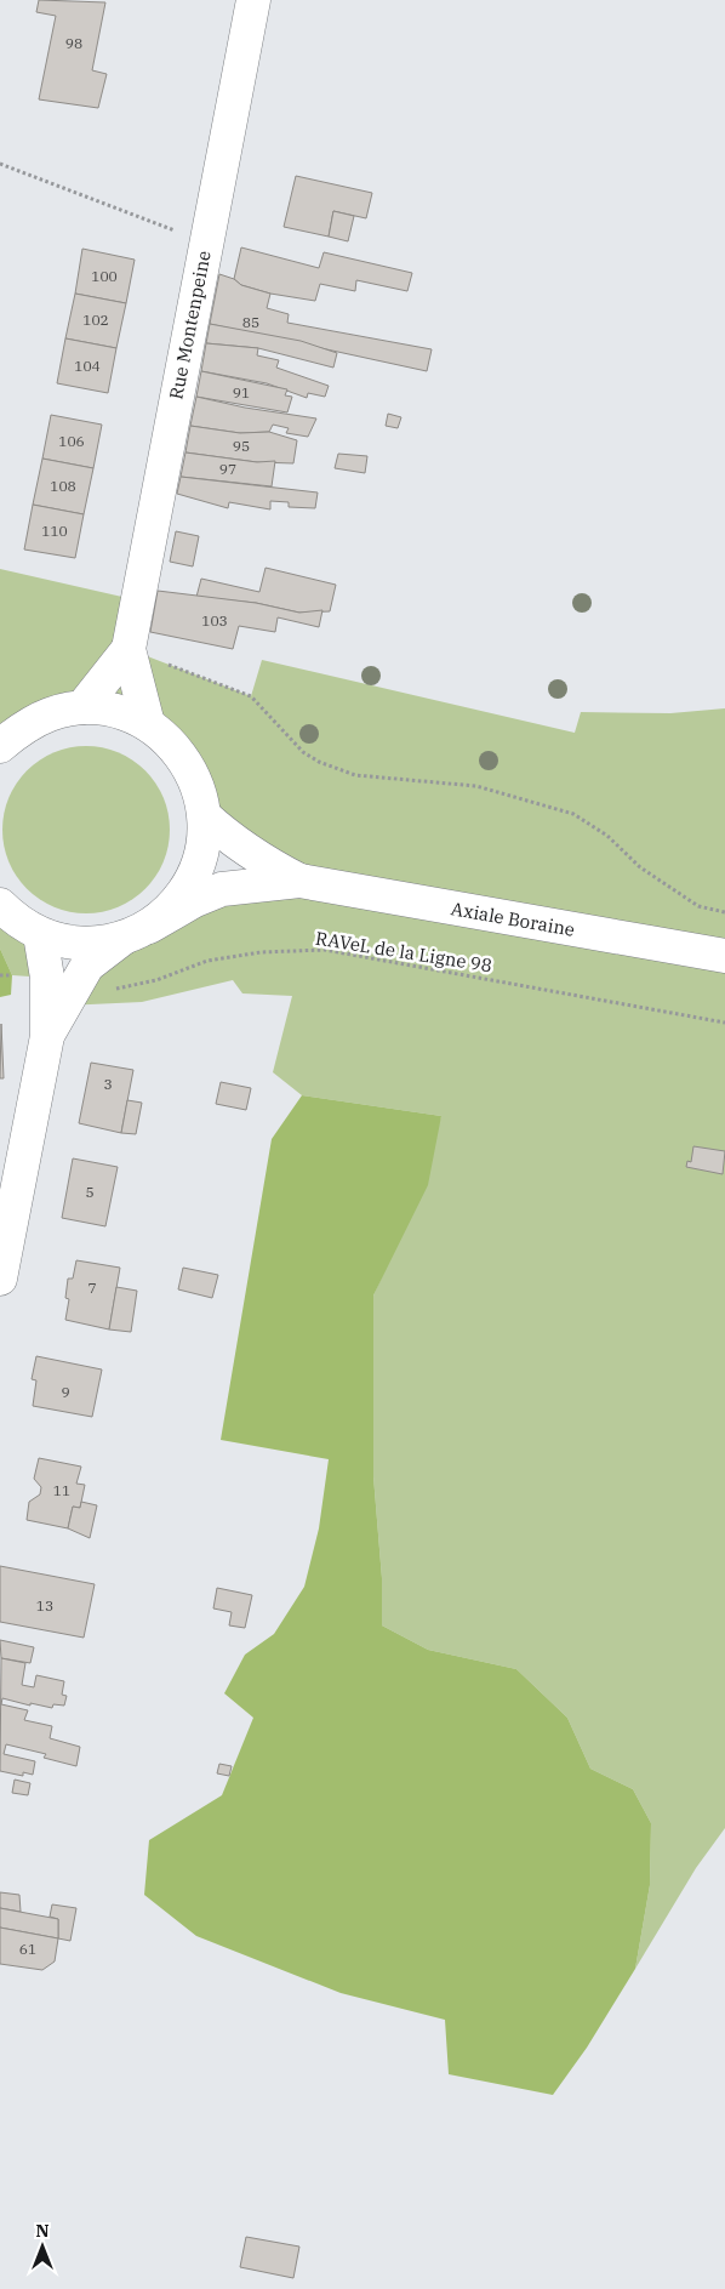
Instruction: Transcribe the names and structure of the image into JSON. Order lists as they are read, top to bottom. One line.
{"streets":{"street":["Rue Montenpeine","Axiale Boraine"],"path":["RAVeL de la Ligne 98"]},"house_numbers":["98","100","102","85","104","91","106","95","97","108","110","103","3","5","7","9","11","13","61"],"north":"top"}
